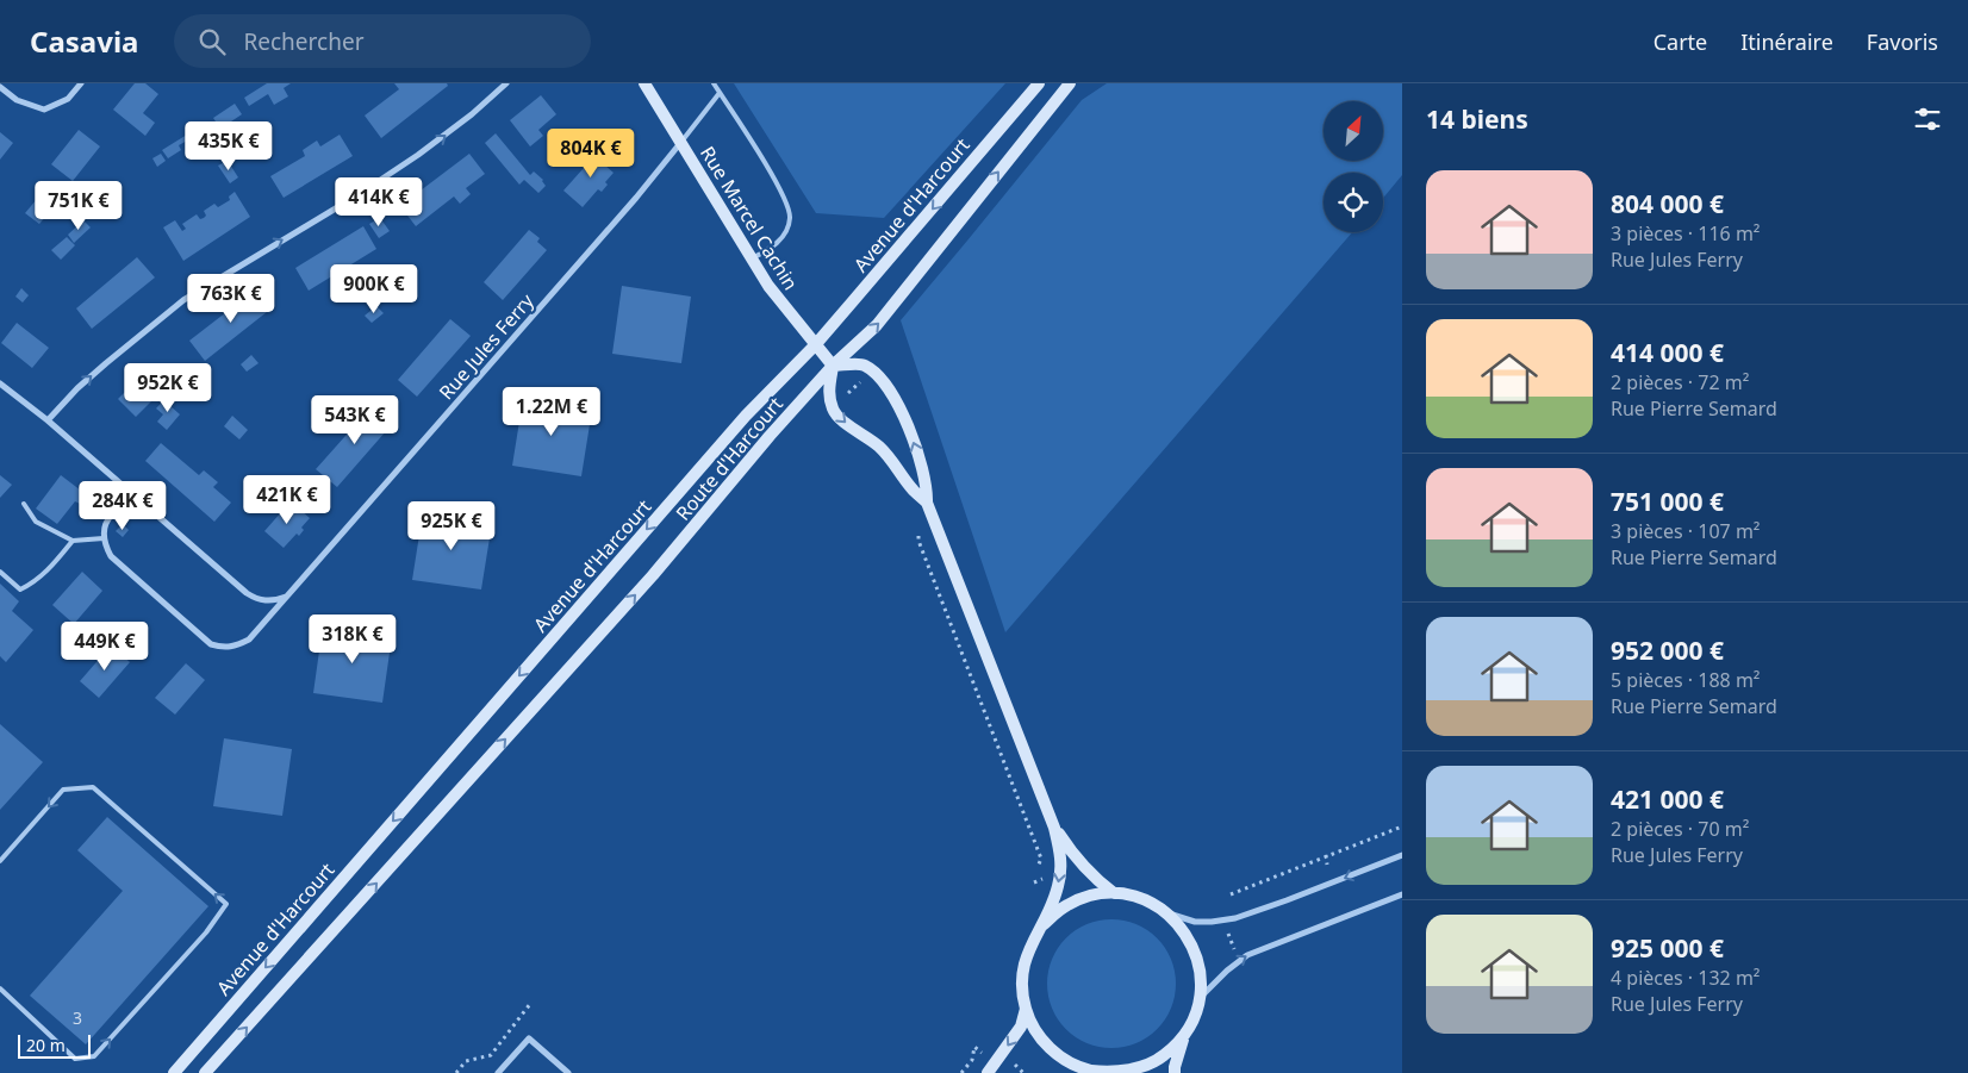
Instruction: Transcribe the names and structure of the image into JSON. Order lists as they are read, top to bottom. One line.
{"streets":{"main road":["Avenue d'Harcourt","Rue Marcel Cachin","Route d'Harcourt"],"street":["Rue Jules Ferry"]},"crossings":[["Avenue d'Harcourt","Rue Marcel Cachin"],["Rue Marcel Cachin","Rue Jules Ferry"],["Rue Marcel Cachin","Route d'Harcourt"]],"one_way":["Avenue d'Harcourt","Route d'Harcourt"],"house_numbers":["3"],"scale_bar":"20 m","north":"top right","page":{"header":"Casavia","search":"Rechercher","nav":["Carte","Itinéraire","Favoris"],"heading":"14 biens","price":["435K €","804K €","414K €","751K €","900K €","763K €","952K €","1.22M €","543K €","421K €","284K €","925K €","318K €","449K €"],"list":[{"name":"804 000 €","note":"3 pièces · 116 m² · Rue Jules Ferry"},{"name":"414 000 €","note":"2 pièces · 72 m² · Rue Pierre Semard"},{"name":"751 000 €","note":"3 pièces · 107 m² · Rue Pierre Semard"},{"name":"952 000 €","note":"5 pièces · 188 m² · Rue Pierre Semard"},{"name":"421 000 €","note":"2 pièces · 70 m² · Rue Jules Ferry"},{"name":"925 000 €","note":"4 pièces · 132 m² · Rue Jules Ferry"}],"scale":"20 m"}}
